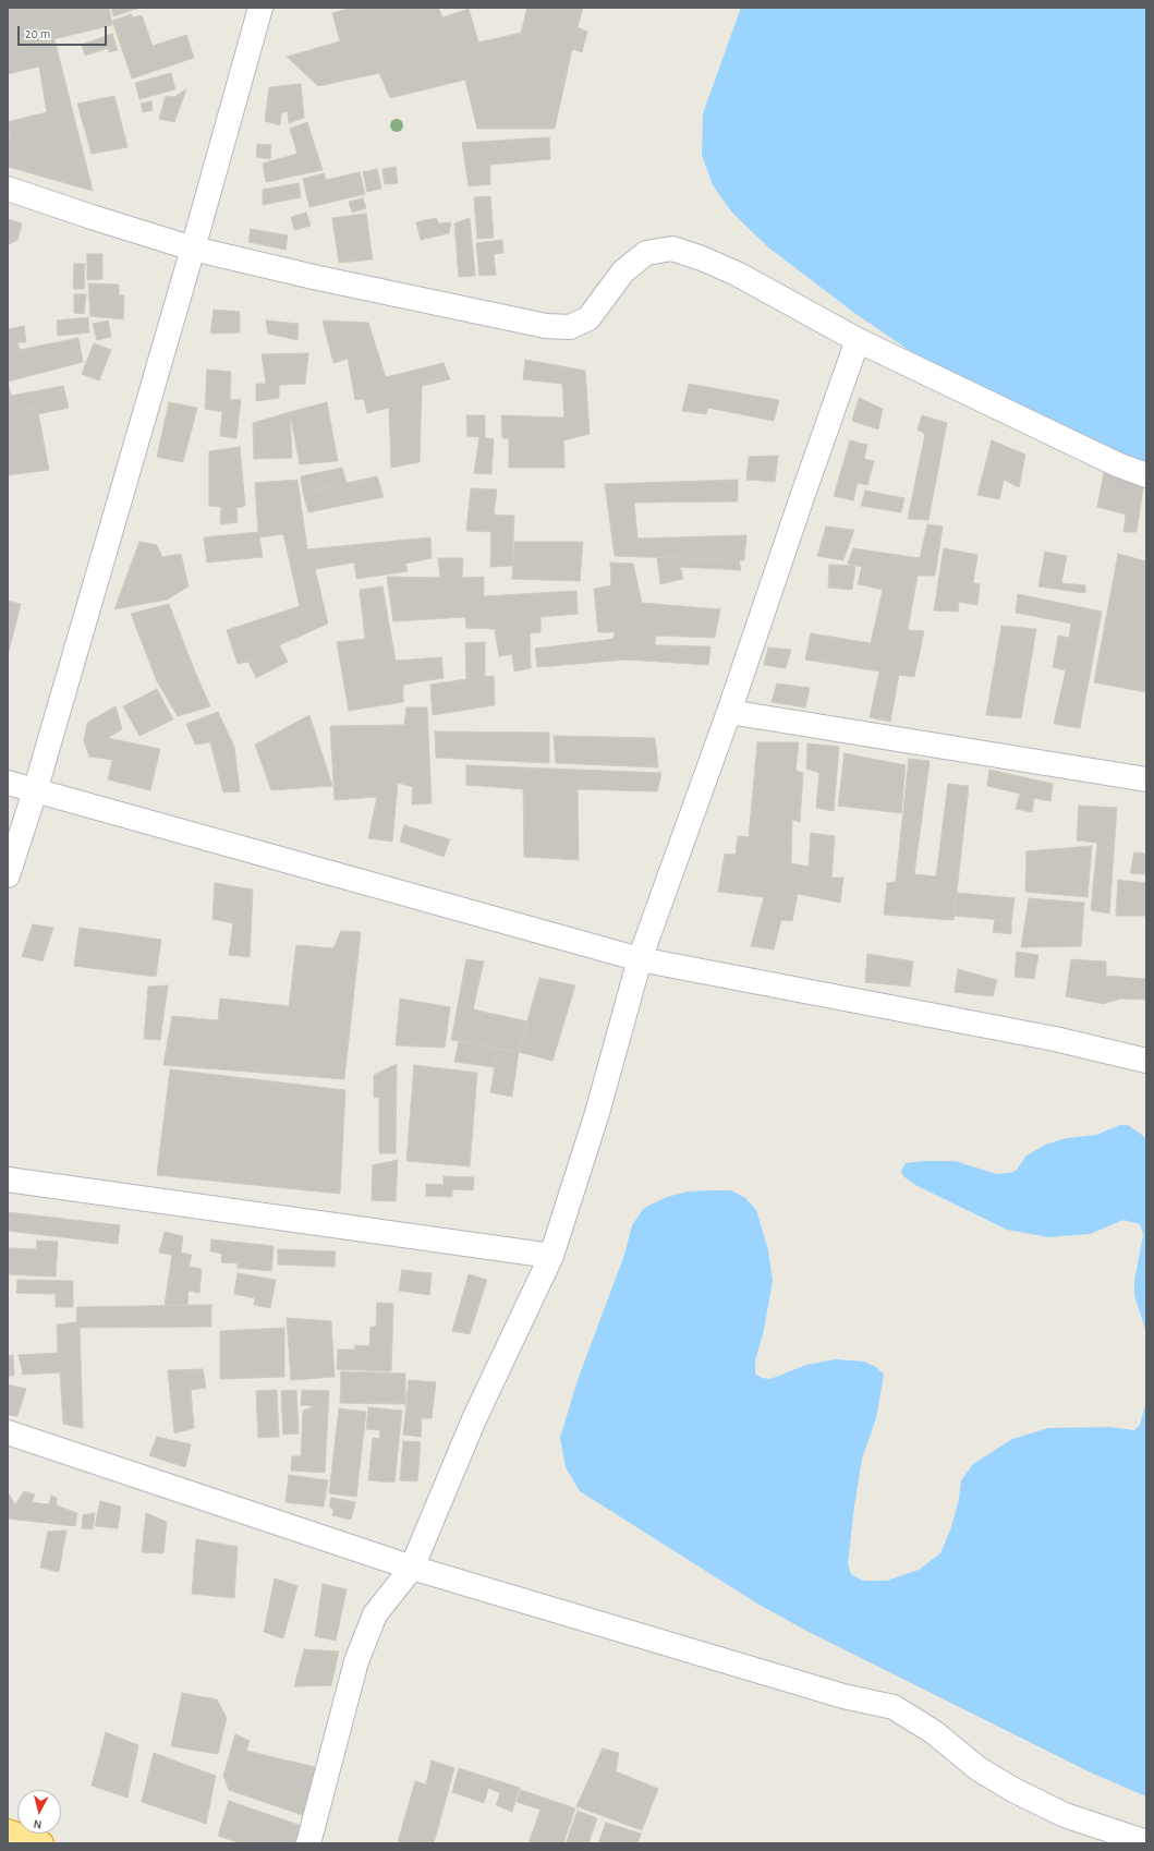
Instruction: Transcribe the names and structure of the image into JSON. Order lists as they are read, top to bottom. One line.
{"scale_bar":"20 m","north":"bottom"}
